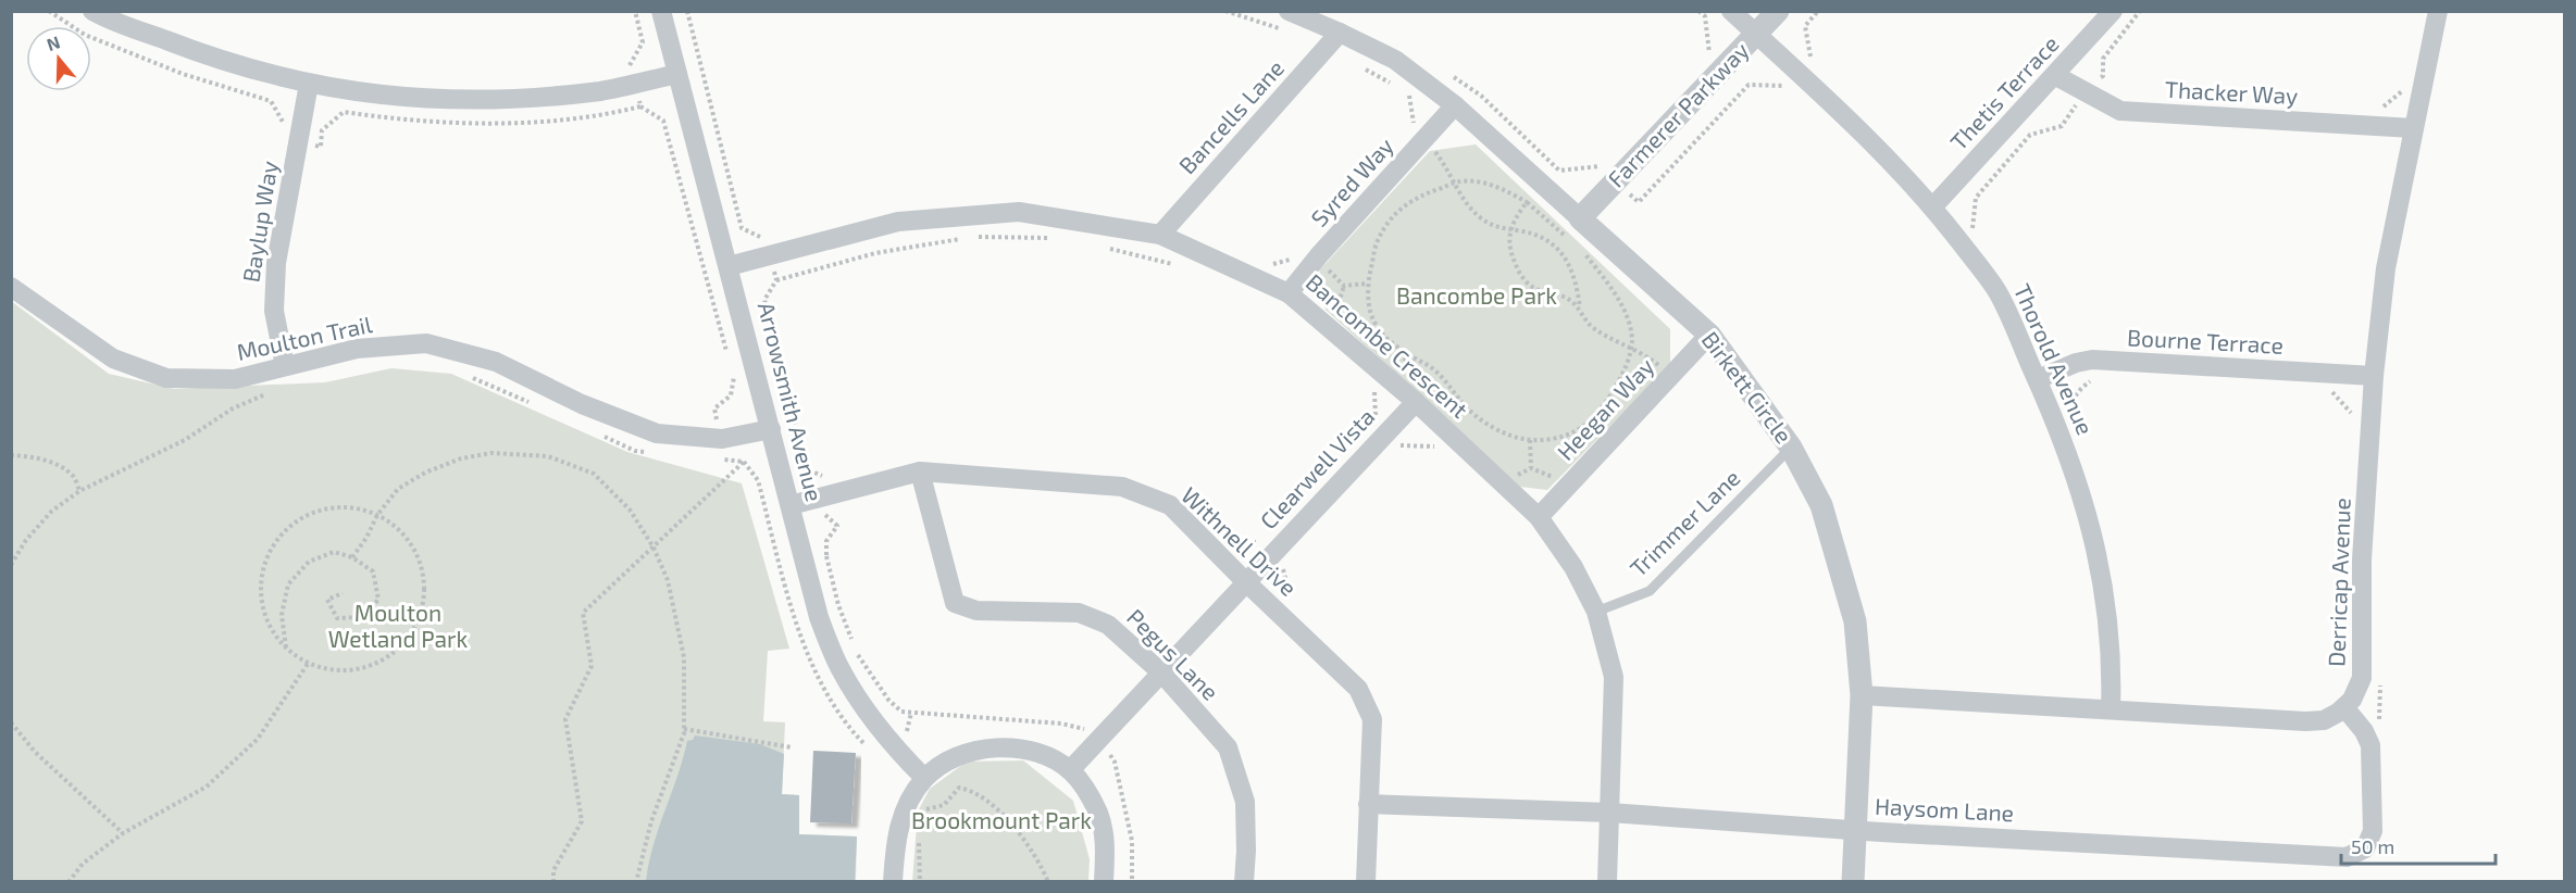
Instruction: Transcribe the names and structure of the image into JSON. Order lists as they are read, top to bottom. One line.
{"streets":{"street":["Thetis Terrace","Thacker Way","Farmerer Parkway","Bancells Lane","Syred Way","Baylup Way","Moulton Trail","Bourne Terrace","Bancombe Crescent","Thorold Avenue","Birkett Circle","Arrowsmith Avenue","Heegan Way","Clearwell Vista","Withnell Drive","Derricap Avenue","Pegus Lane","Haysom Lane"],"lane":["Trimmer Lane"]},"crossings":[["Thetis Terrace","Thacker Way"],["Thetis Terrace","Thorold Avenue"],["Thacker Way","Derricap Avenue"],["Farmerer Parkway","Thorold Avenue"],["Farmerer Parkway","Birkett Circle"],["Bancells Lane","Bancombe Crescent"],["Bancells Lane","Birkett Circle"],["Syred Way","Bancombe Crescent"],["Syred Way","Birkett Circle"],["Baylup Way","Moulton Trail"],["Moulton Trail","Arrowsmith Avenue"],["Bourne Terrace","Thorold Avenue"],["Bourne Terrace","Derricap Avenue"],["Bancombe Crescent","Arrowsmith Avenue"],["Bancombe Crescent","Heegan Way"],["Bancombe Crescent","Clearwell Vista"],["Bancombe Crescent","Trimmer Lane"],["Bancombe Crescent","Haysom Lane"],["Birkett Circle","Heegan Way"],["Birkett Circle","Trimmer Lane"],["Birkett Circle","Haysom Lane"],["Arrowsmith Avenue","Withnell Drive"],["Clearwell Vista","Withnell Drive"],["Clearwell Vista","Pegus Lane"],["Withnell Drive","Pegus Lane"],["Withnell Drive","Haysom Lane"],["Derricap Avenue","Haysom Lane"]],"parks":["Bancombe Park","Moulton Wetland Park","Brookmount Park"],"scale_bar":"50 m","north":"top"}
